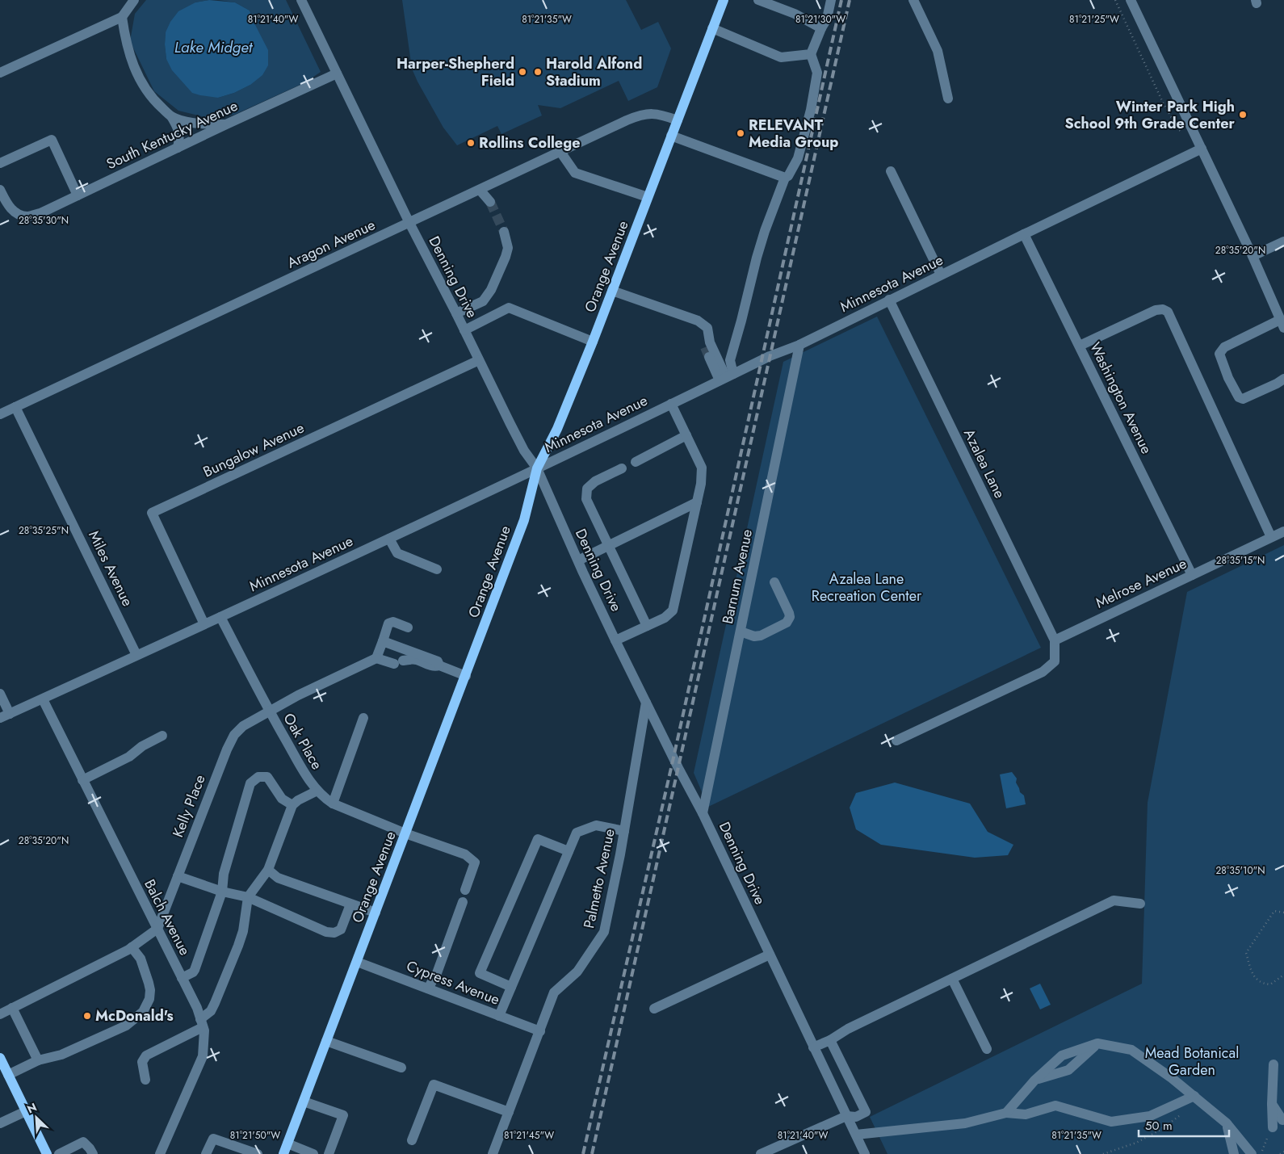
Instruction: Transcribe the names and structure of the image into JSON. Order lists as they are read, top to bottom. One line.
{"streets":{"main road":["Orange Avenue"],"street":["South Kentucky Avenue","Aragon Avenue","Denning Drive","Minnesota Avenue","Washington Avenue","Bungalow Avenue","Azalea Lane","Miles Avenue","Barnum Avenue","Melrose Avenue","Oak Place","Kelly Place","Palmetto Avenue","Balch Avenue","Cypress Avenue"]},"crossings":[["South Kentucky Avenue","Denning Drive"],["Aragon Avenue","Orange Avenue"],["Aragon Avenue","Denning Drive"],["Aragon Avenue","Miles Avenue"],["Orange Avenue","Denning Drive"],["Orange Avenue","Minnesota Avenue"],["Orange Avenue","Oak Place"],["Orange Avenue","Cypress Avenue"],["Denning Drive","Minnesota Avenue"],["Denning Drive","Bungalow Avenue"],["Denning Drive","Barnum Avenue"],["Denning Drive","Palmetto Avenue"],["Minnesota Avenue","Washington Avenue"],["Minnesota Avenue","Bungalow Avenue"],["Minnesota Avenue","Azalea Lane"],["Minnesota Avenue","Miles Avenue"],["Minnesota Avenue","Barnum Avenue"],["Minnesota Avenue","Oak Place"],["Minnesota Avenue","Balch Avenue"],["Washington Avenue","Melrose Avenue"],["Azalea Lane","Melrose Avenue"],["Oak Place","Kelly Place"],["Kelly Place","Balch Avenue"],["Palmetto Avenue","Cypress Avenue"]],"water":["Lake Midget"],"parks":["Azalea Lane Recreation Center","Mead Botanical Garden"],"places":["Harper-Shepherd Field","Harold Alfond Stadium","Winter Park High School 9th Grade Center","RELEVANT Media Group","Rollins College","McDonald's"],"scale_bar":"50 m","north":"top left","coordinates":["81°21'40\"W","81°21'35\"W","81°21'30\"W","81°21'25\"W","28°35'30\"N","28°35'20\"N","28°35'25\"N","28°35'15\"N","28°35'10\"N","81°21'50\"W","81°21'45\"W"]}
